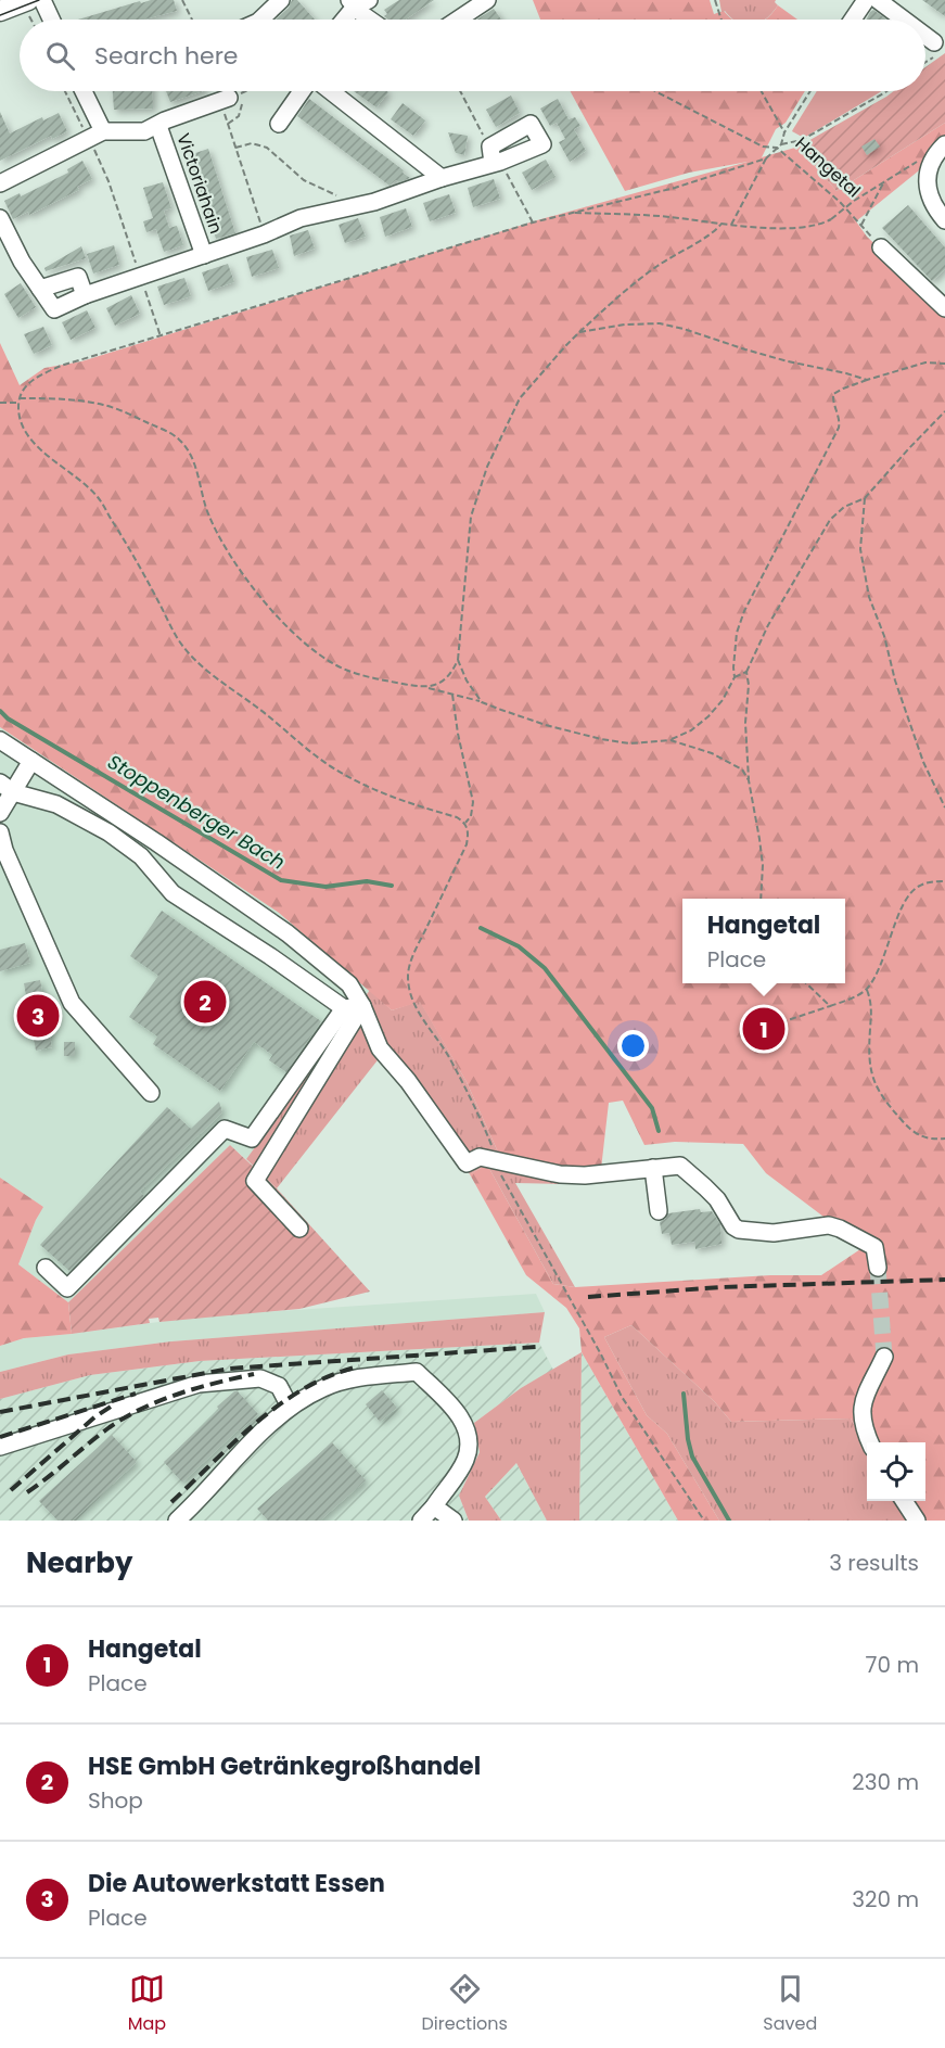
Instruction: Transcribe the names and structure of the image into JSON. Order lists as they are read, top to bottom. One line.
{"streets":{"street":["Victoriahain"],"path":["Hangetal"]},"water":["Stoppenberger Bach"],"page":{"search":"Search here","popup":["Hangetal","Place"],"pins":["2","3","1"],"heading":["Nearby","3 results"],"list":[{"mark":"1","name":"Hangetal","note":"Place","value":"70 m"},{"mark":"2","name":"HSE GmbH Getränkegroßhandel","note":"Shop","value":"230 m"},{"mark":"3","name":"Die Autowerkstatt Essen","note":"Place","value":"320 m"}],"nav":["Map","Directions","Saved"]}}
